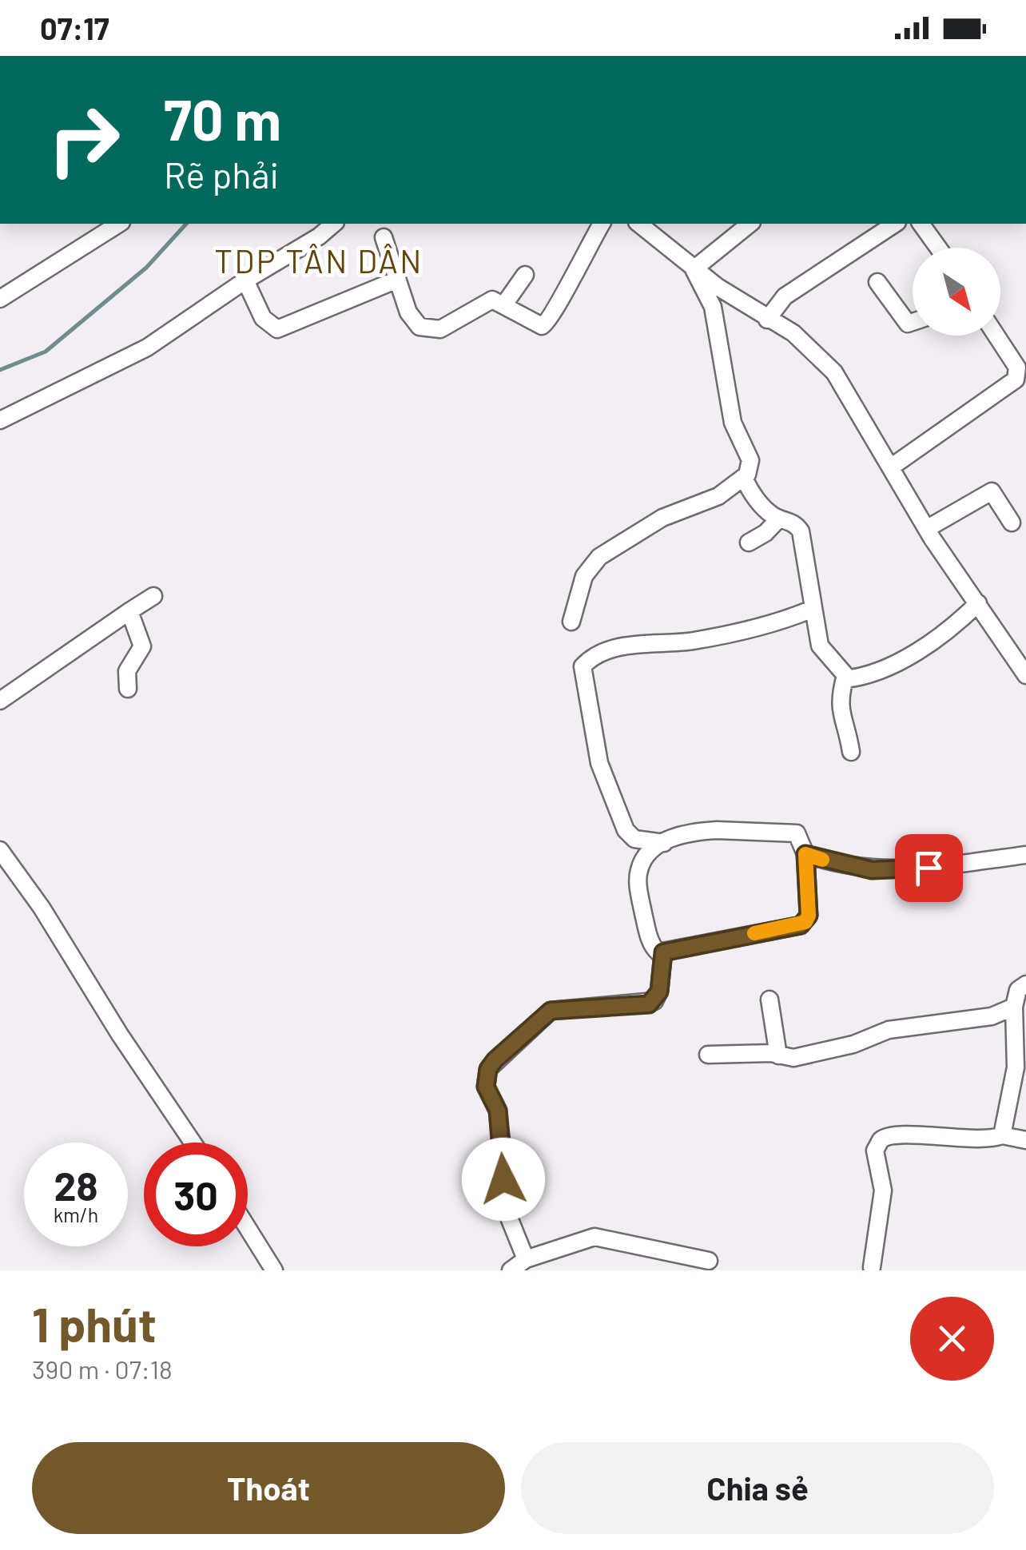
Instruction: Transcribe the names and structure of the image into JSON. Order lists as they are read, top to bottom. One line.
{"districts":["TDP TÂN DÂN"],"north":"bottom right","page":{"status":"07:17","turn":["70 m","Rẽ phải"],"speed":"28 km/h","limit":"30","heading":["1 phút","390 m · 07:18"],"buttons":["Thoát","Chia sẻ"]}}
